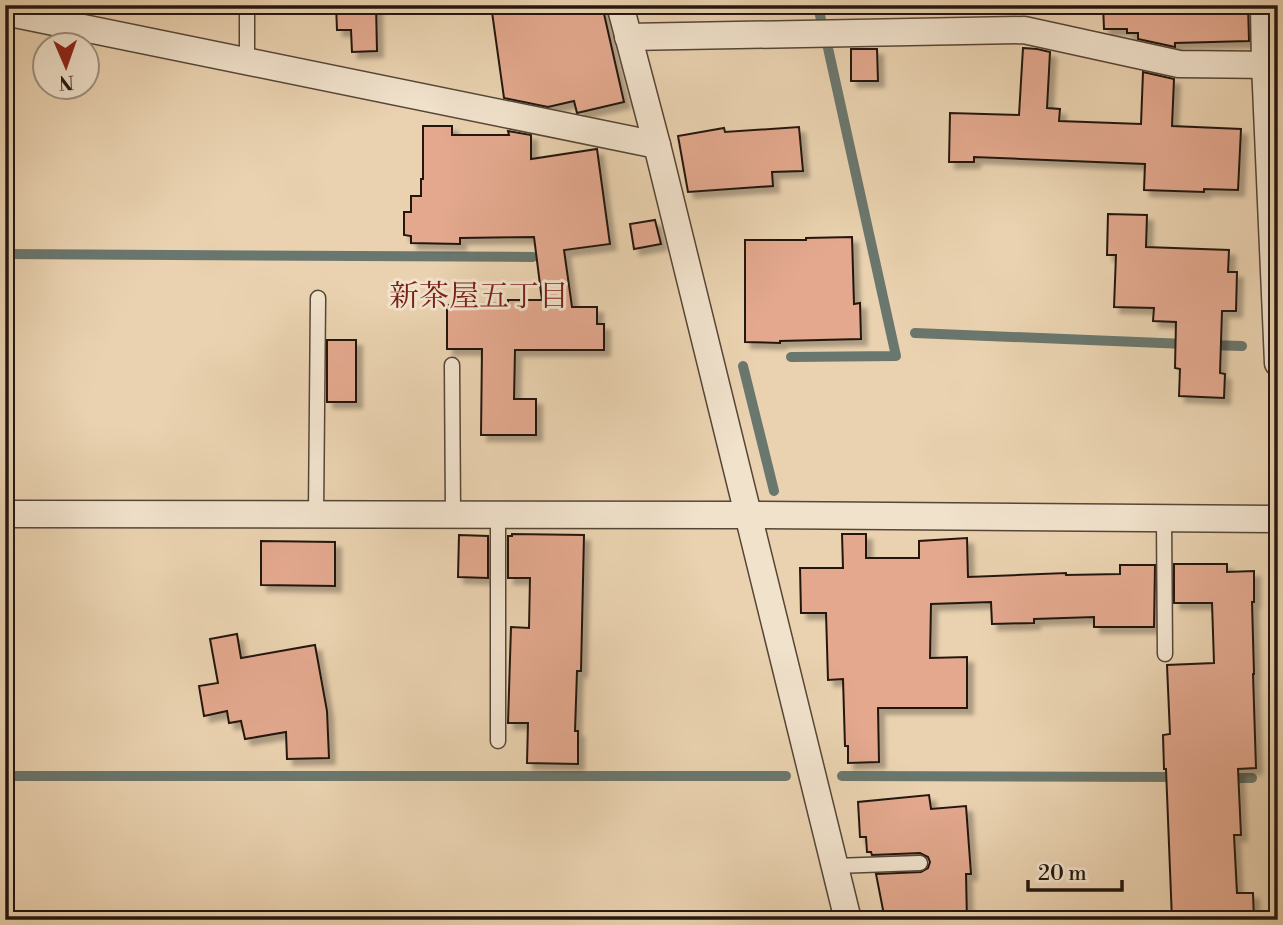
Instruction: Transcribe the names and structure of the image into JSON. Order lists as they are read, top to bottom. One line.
{"districts":["新茶屋五丁目"],"scale_bar":"20 m","north":"bottom"}
